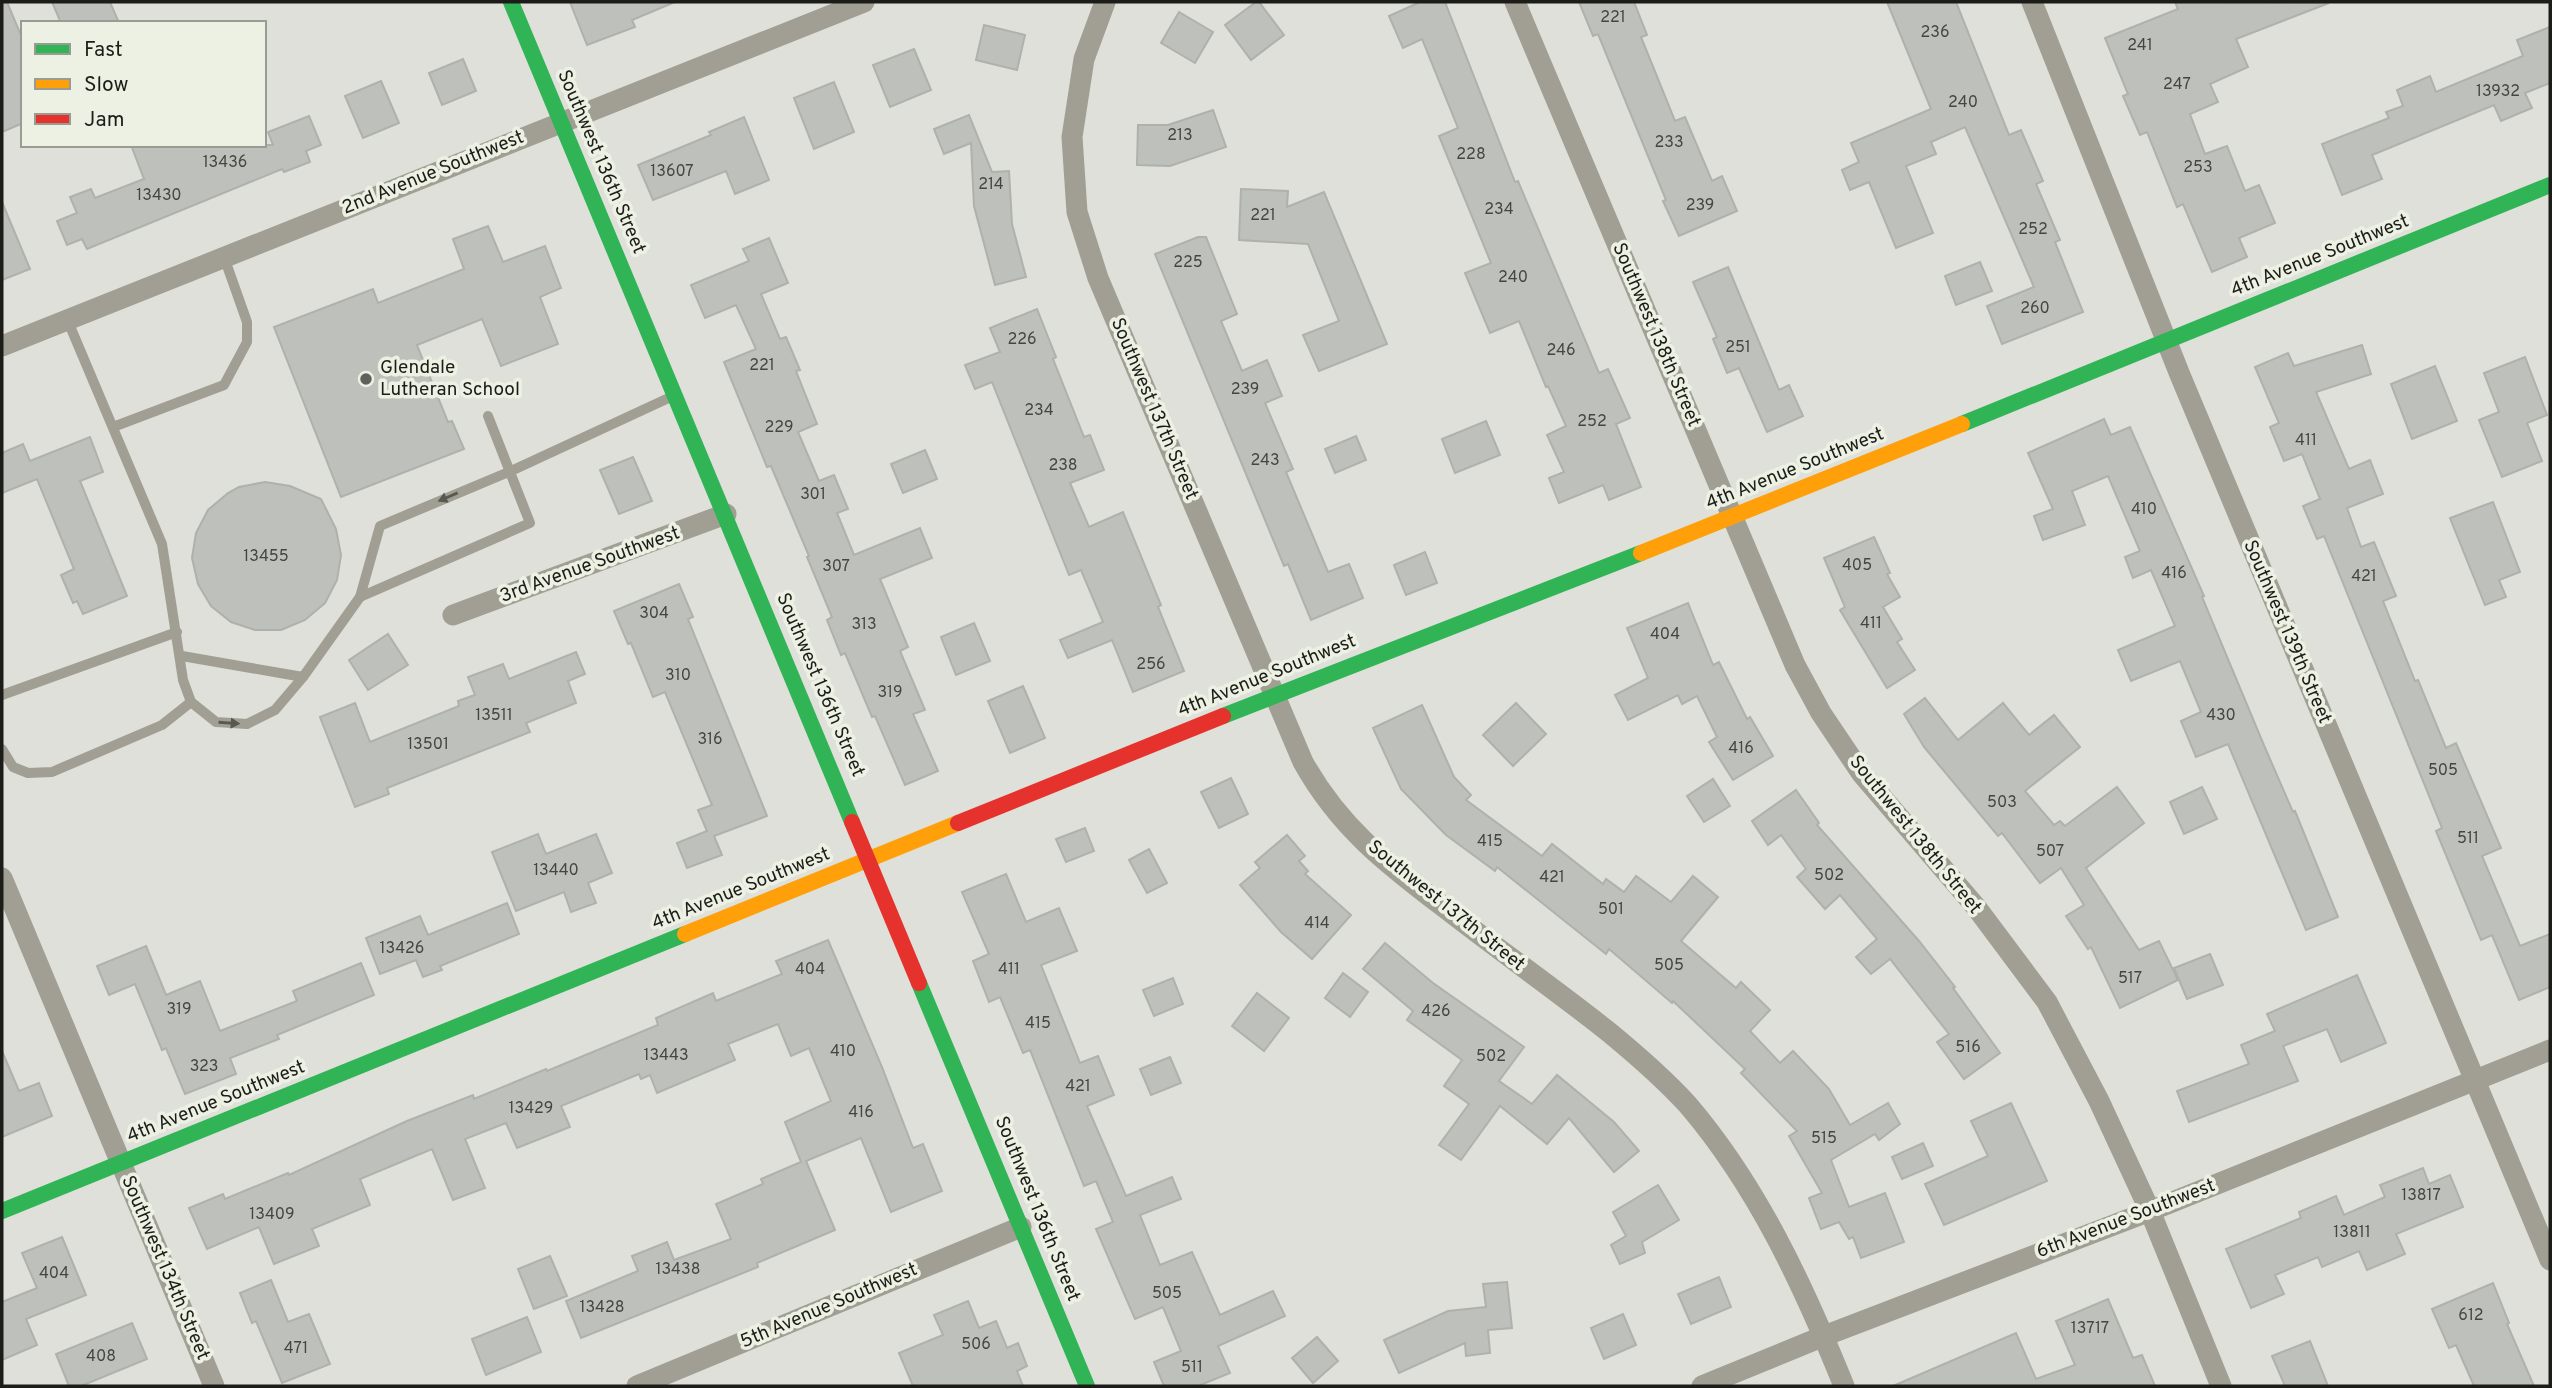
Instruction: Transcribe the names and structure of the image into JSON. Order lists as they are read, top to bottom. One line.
{"streets":{"street":["Southwest 136th Street","2nd Avenue Southwest","4th Avenue Southwest","Southwest 138th Street","Southwest 137th Street","3rd Avenue Southwest","Southwest 139th Street","6th Avenue Southwest","Southwest 134th Street","5th Avenue Southwest"]},"crossings":[["Southwest 136th Street","2nd Avenue Southwest"],["Southwest 136th Street","4th Avenue Southwest"],["Southwest 136th Street","3rd Avenue Southwest"],["Southwest 136th Street","5th Avenue Southwest"],["4th Avenue Southwest","Southwest 138th Street"],["4th Avenue Southwest","Southwest 137th Street"],["4th Avenue Southwest","Southwest 139th Street"],["4th Avenue Southwest","Southwest 134th Street"],["Southwest 138th Street","6th Avenue Southwest"],["Southwest 137th Street","6th Avenue Southwest"],["Southwest 139th Street","6th Avenue Southwest"]],"places":["Glendale Lutheran School"],"house_numbers":["221","236","241","247","13932","240","213","233","228","13436","253","13607","214","13430","239","234","221","252","225","240","260","226","251","246","221","239","234","252","229","411","243","238","301","410","13455","405","307","416","421","304","411","313","404","256","310","319","13511","430","316","13501","416","505","503","511","415","507","13440","502","421","501","414","13426","505","404","411","517","319","426","415","516","410","13443","502","323","421","13429","416","515","13817","13409","13811","13438","404","505","13428","612","13717","506","471","408","511"],"legend":["Fast","Slow","Jam"]}
